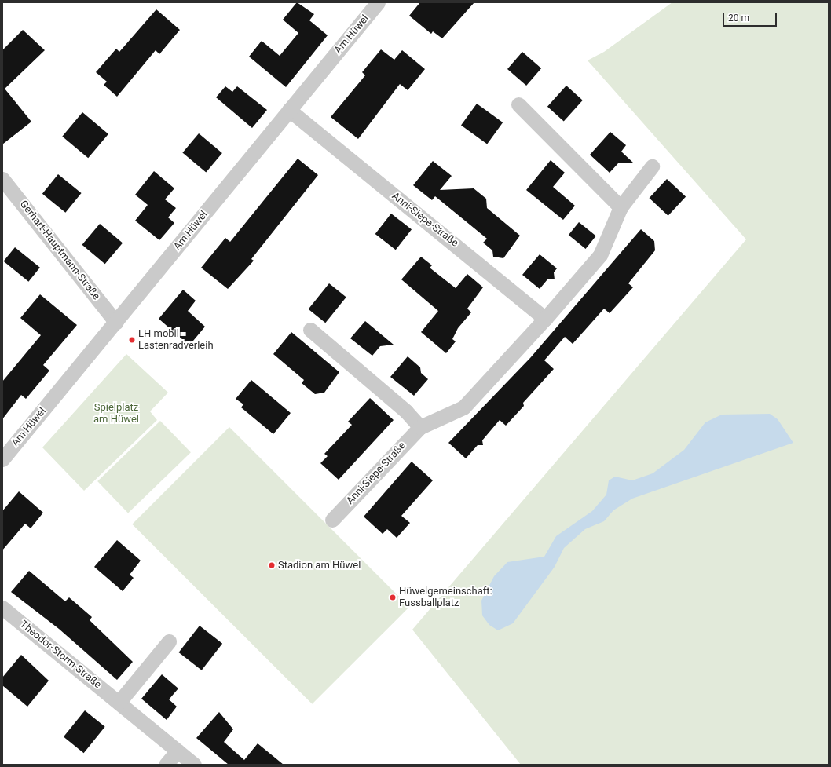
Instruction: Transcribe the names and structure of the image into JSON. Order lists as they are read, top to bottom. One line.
{"streets":{"street":["Am Hüwel","Anni-Siepe-Straße","Gerhart-Hauptmann-Straße","Theodor-Storm-Straße"]},"crossings":[["Am Hüwel","Anni-Siepe-Straße"],["Am Hüwel","Gerhart-Hauptmann-Straße"]],"parks":["Spielplatz am Hüwel"],"places":["LH mobil - Lastenradverleih","Stadion am Hüwel","Hüwelgemeinschaft: Fussballplatz"],"scale_bar":"20 m"}
